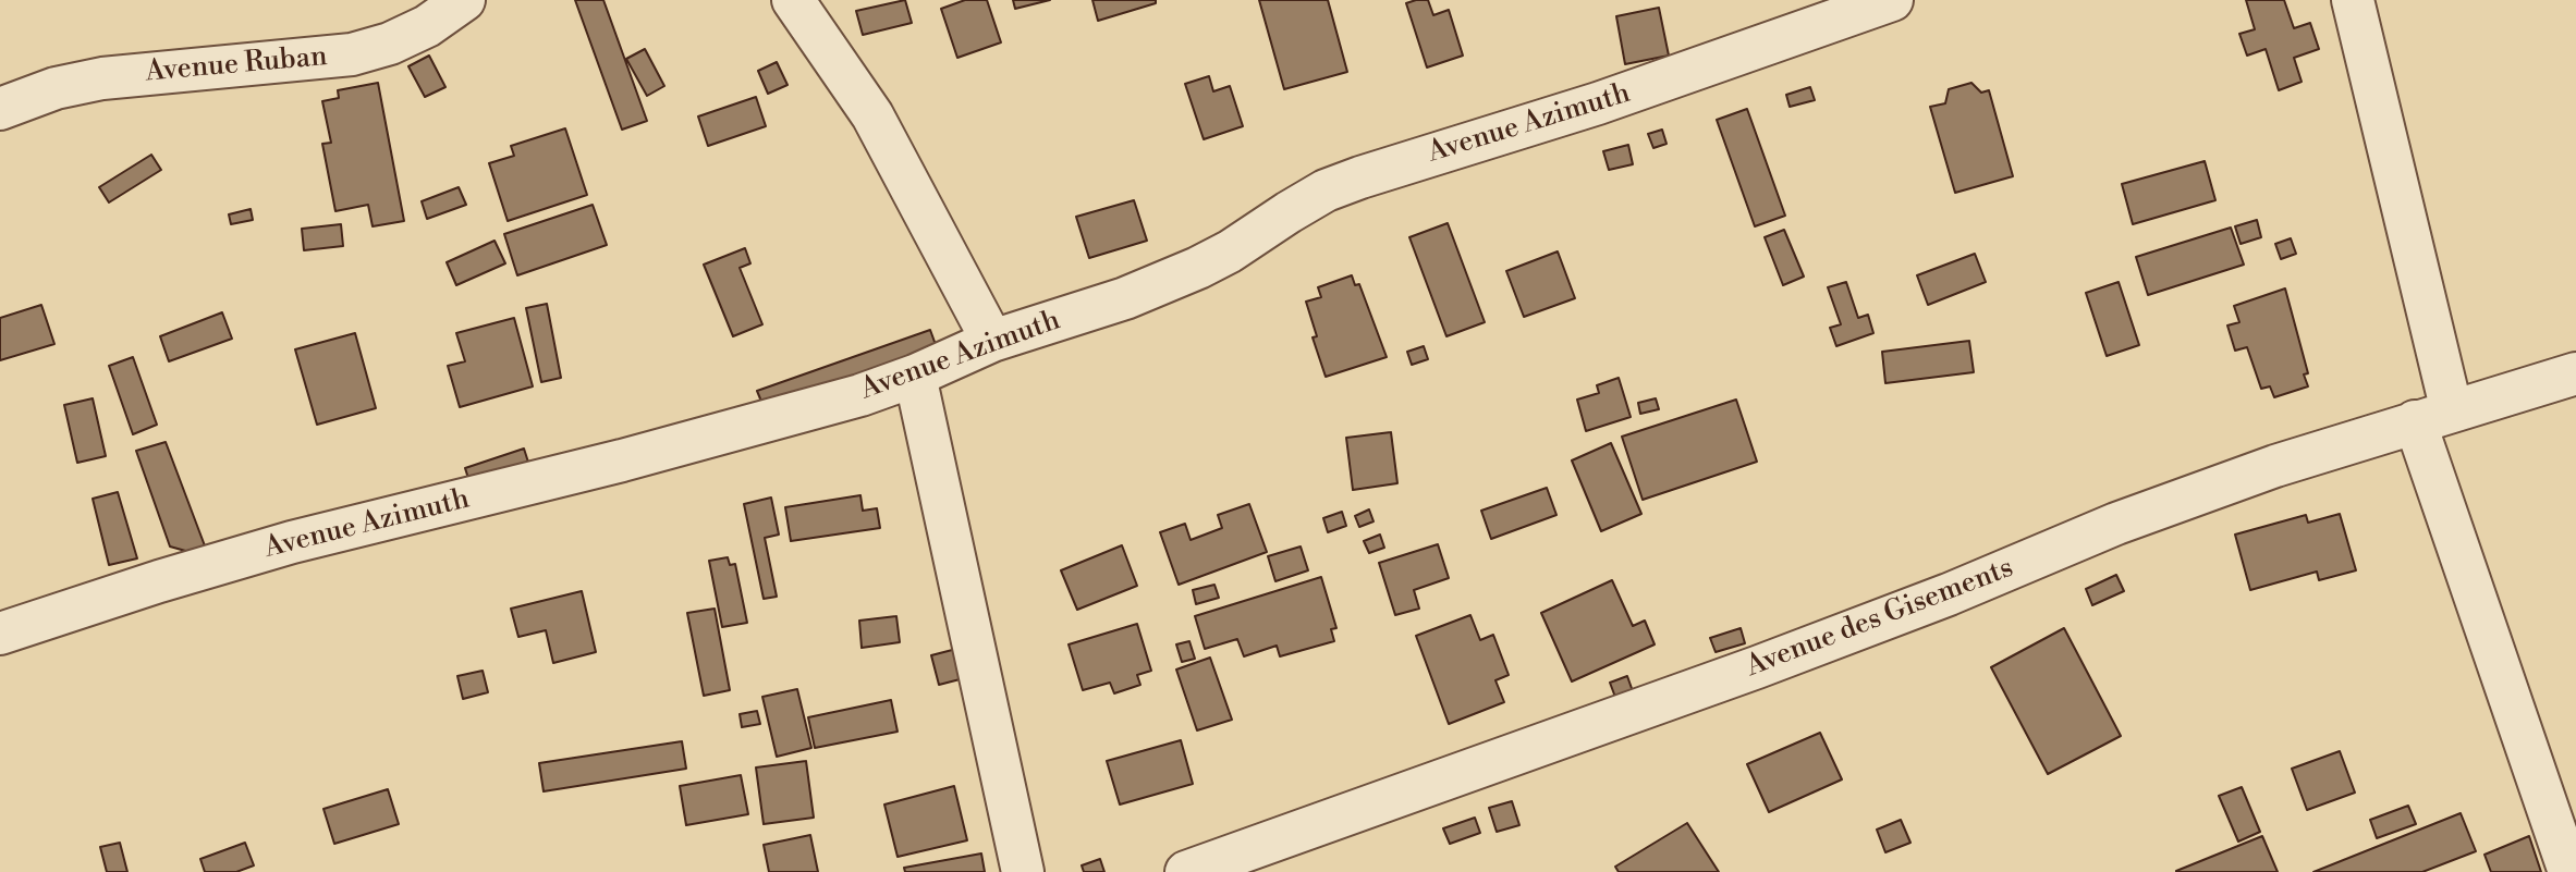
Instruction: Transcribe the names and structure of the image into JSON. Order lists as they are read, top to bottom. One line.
{"streets":{"street":["Avenue Ruban","Avenue Azimuth","Avenue des Gisements"]}}
